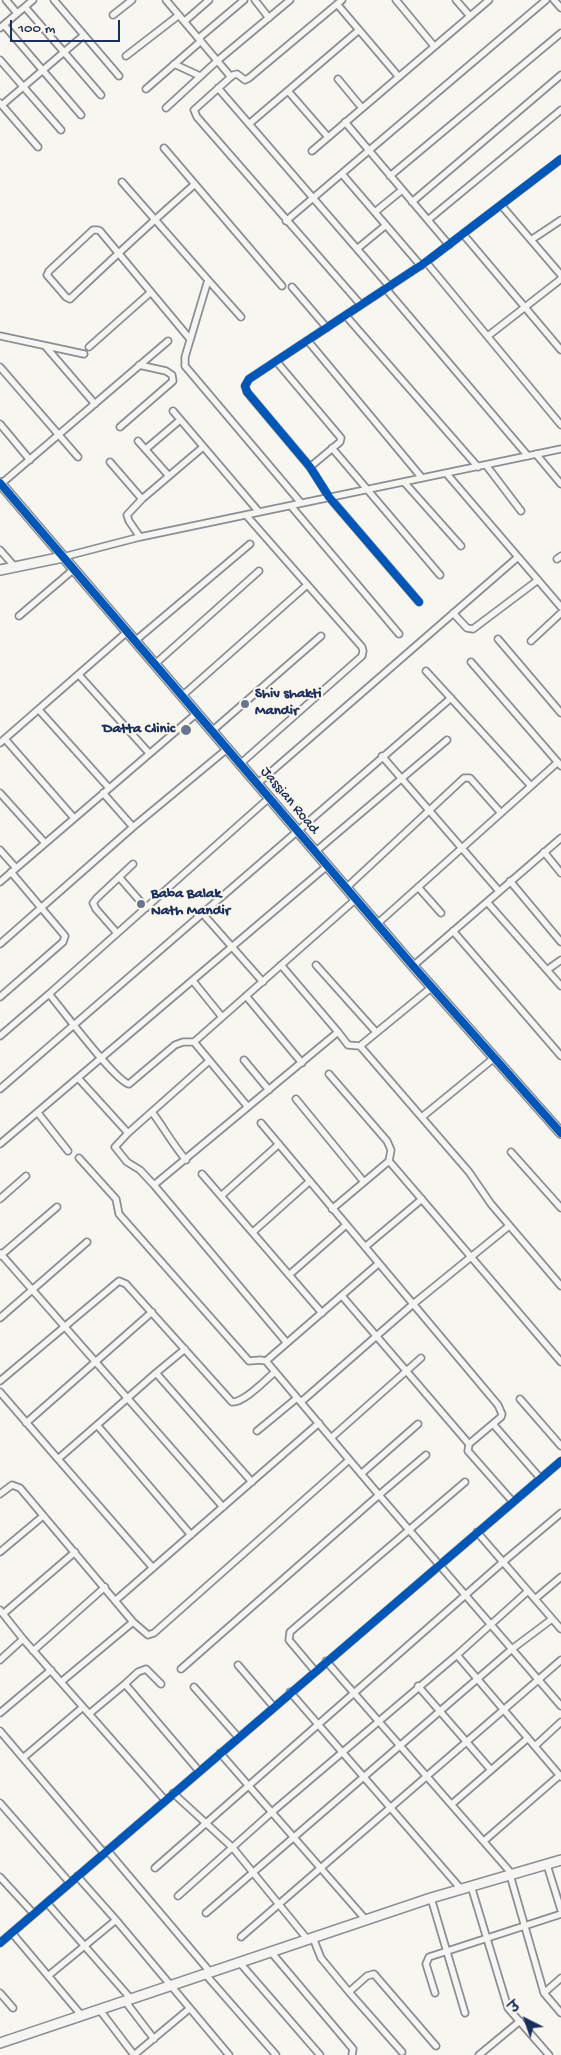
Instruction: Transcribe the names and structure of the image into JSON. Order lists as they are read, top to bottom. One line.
{"streets":{"street":["Jassian Road"]},"places":["Shiv shakti Mandir","Datta Clinic","Baba Balak Nath Mandir"],"scale_bar":"100 m","north":"top left"}
